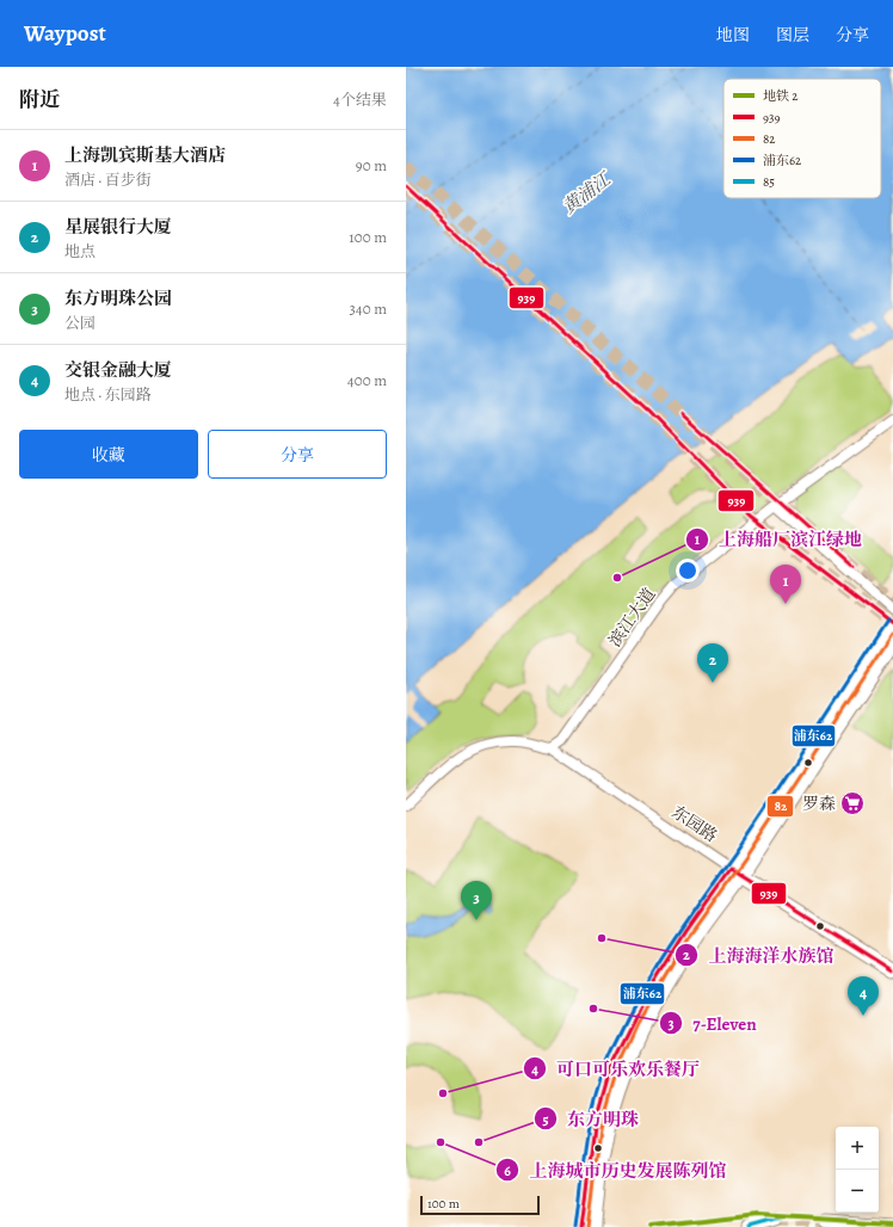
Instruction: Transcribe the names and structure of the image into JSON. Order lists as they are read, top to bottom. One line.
{"streets":{"main road":["东园路"],"street":["滨江大道"]},"crossings":[["滨江大道","东园路"]],"water":["黄浦江"],"places":{"other":["上海船厂滨江绿地","上海海洋水族馆","7-Eleven","可口可乐欢乐餐厅","上海城市历史发展陈列馆","东方明珠"],"supermarket":["罗森"]},"lines":["transit line 939","transit line 浦东62","transit line 82","metro line 2","transit line 85"],"legend":["地铁 2","939","82","浦东62","85"],"scale_bar":"100 m","page":{"header":"Waypost","nav":["地图","图层","分享"],"heading":["附近","4个结果"],"list":[{"mark":"1","name":"上海凯宾斯基大酒店","note":"酒店 · 百步街","value":"90 m"},{"mark":"2","name":"星展银行大厦","note":"地点","value":"100 m"},{"mark":"3","name":"东方明珠公园","note":"公园","value":"340 m"},{"mark":"4","name":"交银金融大厦","note":"地点 · 东园路","value":"400 m"}],"buttons":["收藏","分享"],"pins":["1","2","3","4"],"map_buttons":["+","−"],"scale":"100 m"}}
